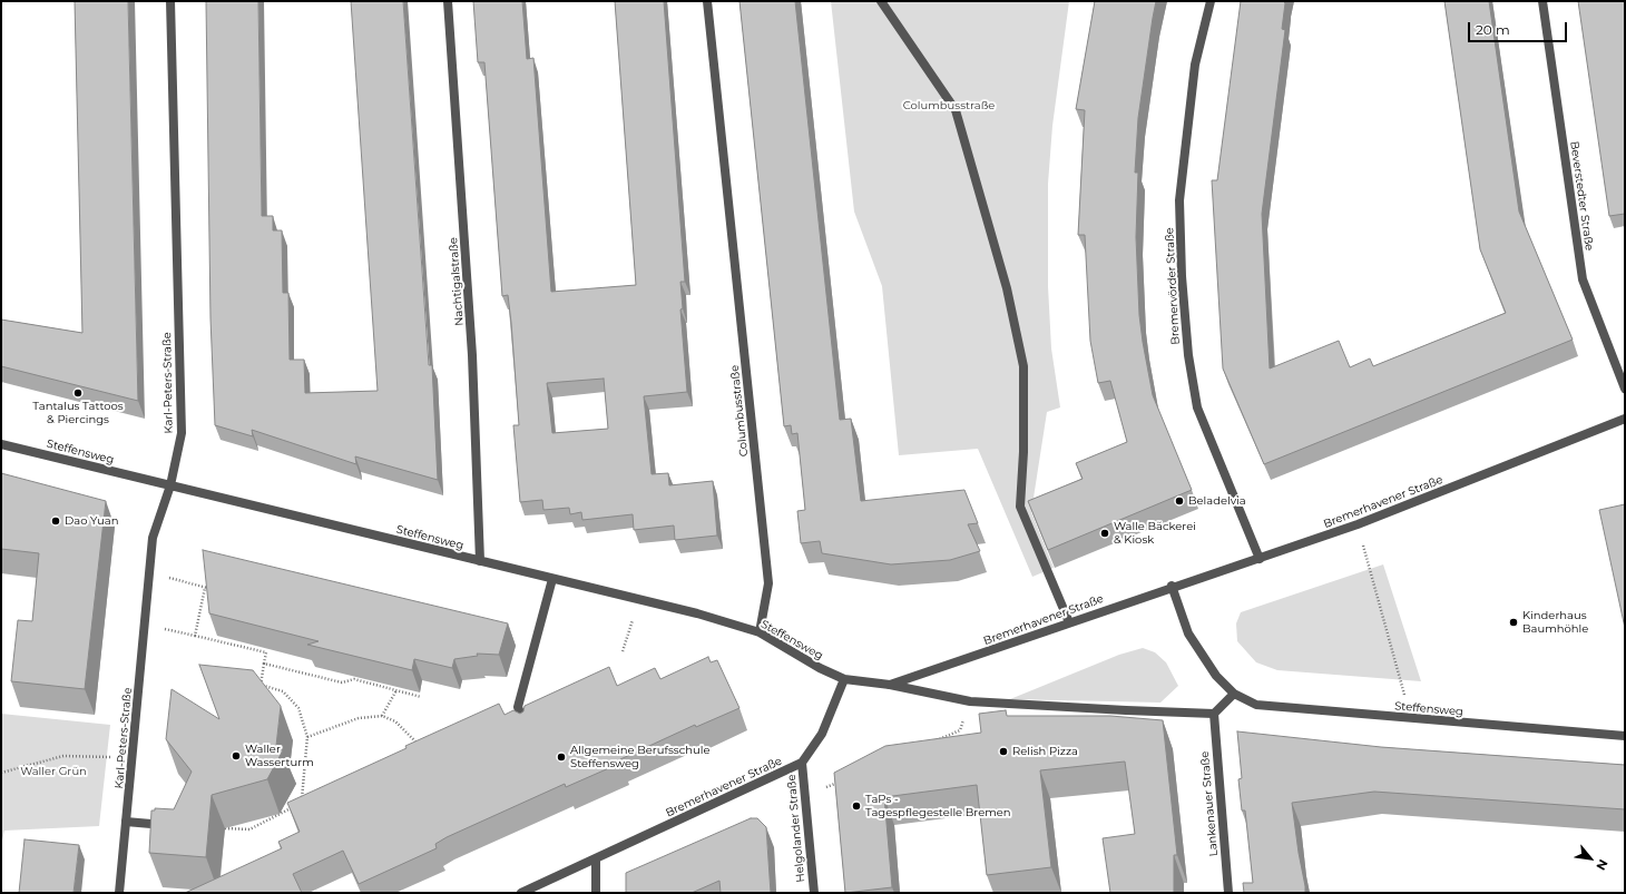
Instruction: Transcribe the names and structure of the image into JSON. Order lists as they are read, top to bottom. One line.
{"streets":{"street":["Beverstedter Straße","Nachtigalstraße","Bremervörder Straße","Karl-Peters-Straße","Columbusstraße","Steffensweg","Bremerhavener Straße","Lankenauer Straße","Helgolander Straße"]},"crossings":[["Nachtigalstraße","Steffensweg"],["Bremervörder Straße","Bremerhavener Straße"],["Karl-Peters-Straße","Steffensweg"],["Columbusstraße","Steffensweg"],["Steffensweg","Bremerhavener Straße"],["Bremerhavener Straße","Helgolander Straße"]],"parks":["Columbusstraße","Waller Grün"],"places":["Tantalus Tattoos & Piercings","Beladelvia","Dao Yuan","Walle Bäckerei & Kiosk","Kinderhaus Baumhöhle","Relish Pizza","Waller Wasserturm","Allgemeine Berufsschule Steffensweg","TaPs - Tagespflegestelle Bremen"],"scale_bar":"20 m","north":"bottom right"}
